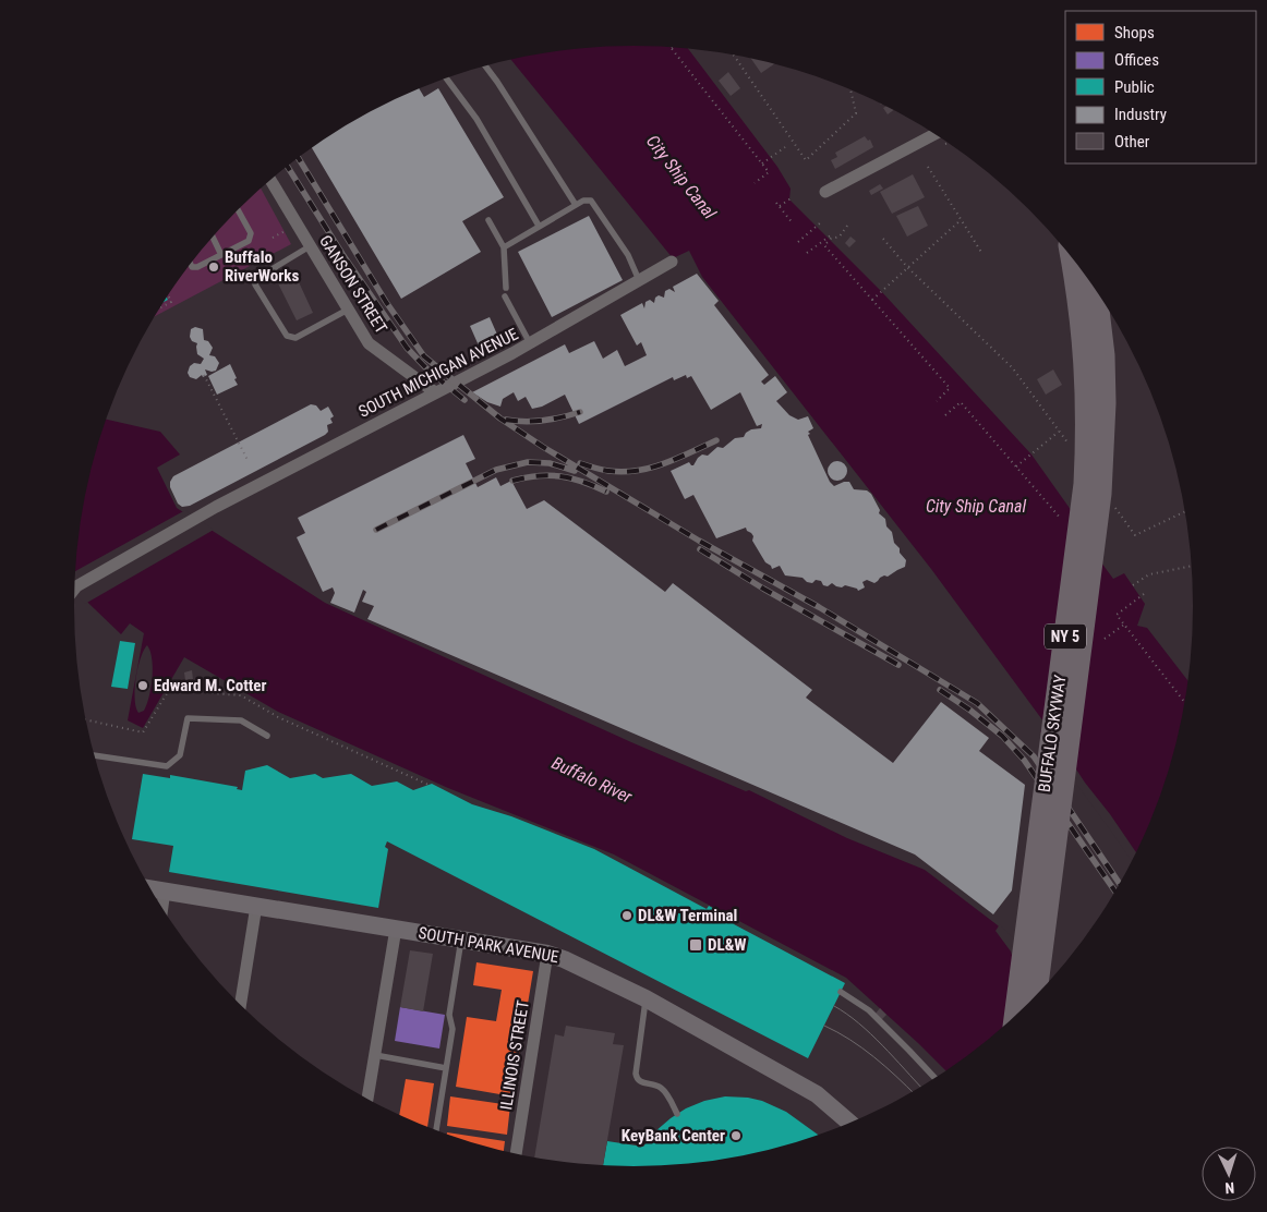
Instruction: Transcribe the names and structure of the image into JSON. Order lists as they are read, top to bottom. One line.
{"streets":{"highway":["NY 5","BUFFALO SKYWAY"],"street":["GANSON STREET","SOUTH MICHIGAN AVENUE","SOUTH PARK AVENUE","ILLINOIS STREET"]},"crossings":[["GANSON STREET","SOUTH MICHIGAN AVENUE"],["SOUTH PARK AVENUE","ILLINOIS STREET"]],"water":["City Ship Canal","Buffalo River"],"places":{"other":["Buffalo RiverWorks","Edward M. Cotter","DL&W Terminal","KeyBank Center"],"transit":["DL&W"]},"legend":["Shops","Offices","Public","Industry","Other"],"north":"bottom"}
